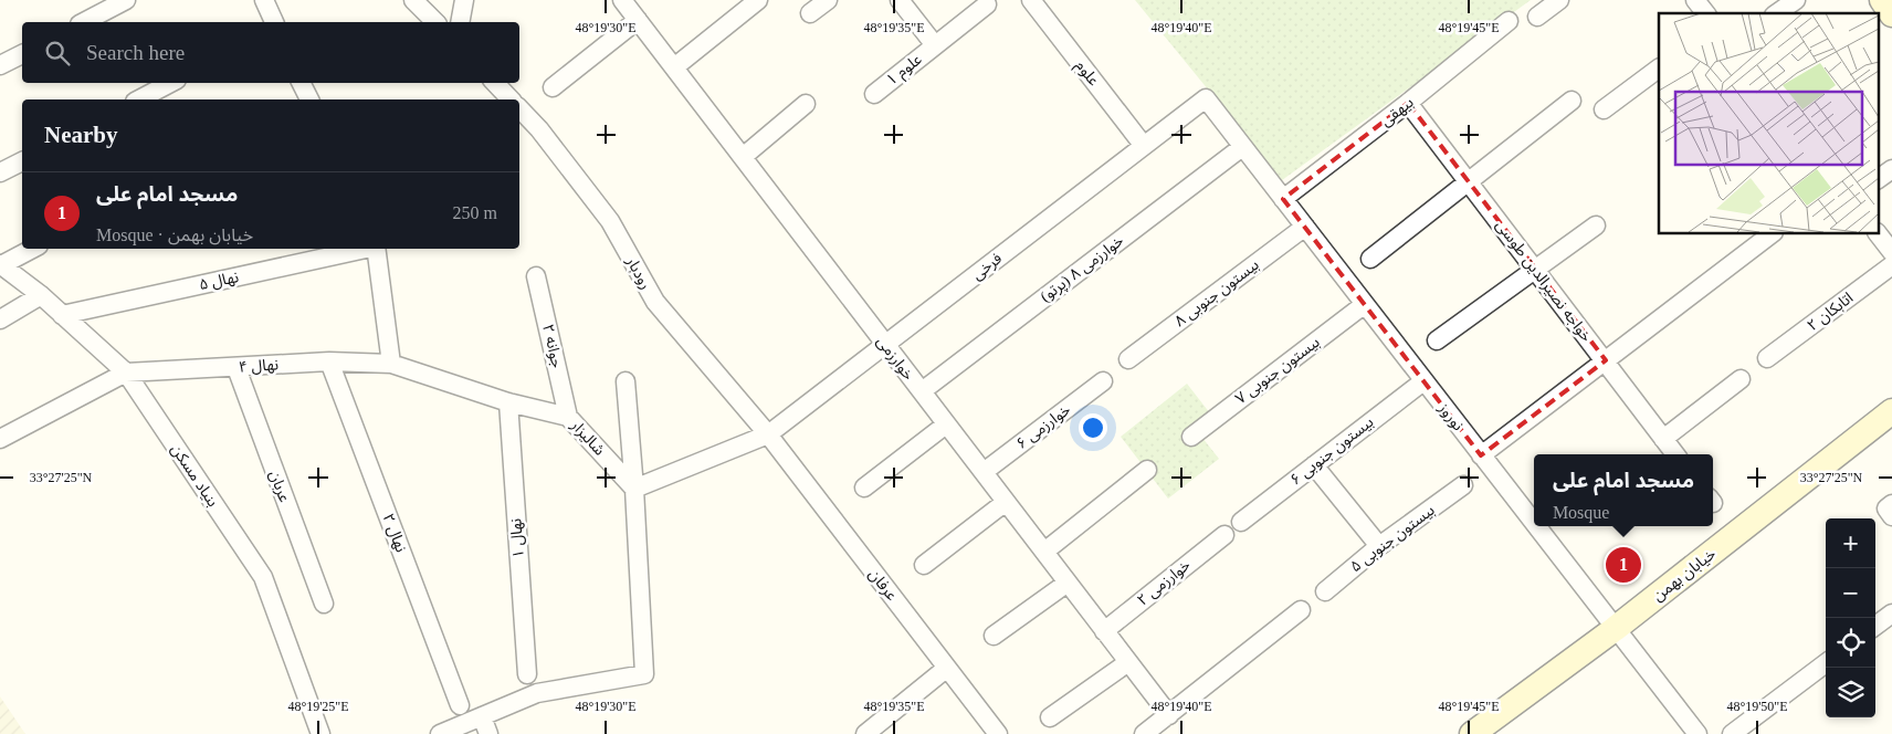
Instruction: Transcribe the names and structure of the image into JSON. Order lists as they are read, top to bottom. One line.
{"streets":{"street":["علوم ۱","علوم","بیهقی","فرخی","خوارزمی ۸ (پرتو)","رودبار","نهال ۵","خواجه نصیرالدین طوسی","بیستون جنوبی ۸","اتابکان ۲","جوانه ۲","خوارزمی","نهال ۴","بیستون جنوبی ۷","نوروز","خوارزمی ۶","شالیزار","بیستون جنوبی ۶","بنیاد مسکن","عربان","نهال ۲","نهال ۱","بیستون جنوبی ۵","خیابان بهمن","خوارزمی ۲","عرفان"]},"crossings":[["علوم","فرخی"],["بیهقی","خواجه نصیرالدین طوسی"],["بیهقی","نوروز"],["فرخی","رودبار"],["فرخی","خوارزمی"],["فرخی","نوروز"],["فرخی","عرفان"],["خوارزمی ۸ (پرتو)","خوارزمی"],["خوارزمی ۸ (پرتو)","نوروز"],["رودبار","عرفان"],["نهال ۵","بنیاد مسکن"],["بیستون جنوبی ۸","نوروز"],["جوانه ۲","شالیزار"],["خوارزمی","خوارزمی ۶"],["خوارزمی","خوارزمی ۲"],["نهال ۴","شالیزار"],["نهال ۴","بنیاد مسکن"],["نهال ۴","عربان"],["نهال ۴","نهال ۲"],["بیستون جنوبی ۷","نوروز"],["نوروز","بیستون جنوبی ۶"],["نوروز","خیابان بهمن"],["شالیزار","نهال ۱"]],"page":{"search":"Search here","heading":"Nearby","list":[{"mark":"1","name":"مسجد امام علی","note":"Mosque · خیابان بهمن","value":"250 m"}],"popup":["مسجد امام علی","Mosque"],"map_buttons":["+","−"],"pins":"1"},"coordinates":["48°19'30\"E","48°19'35\"E","48°19'40\"E","48°19'45\"E","33°27'25\"N","48°19'25\"E","48°19'50\"E"]}
